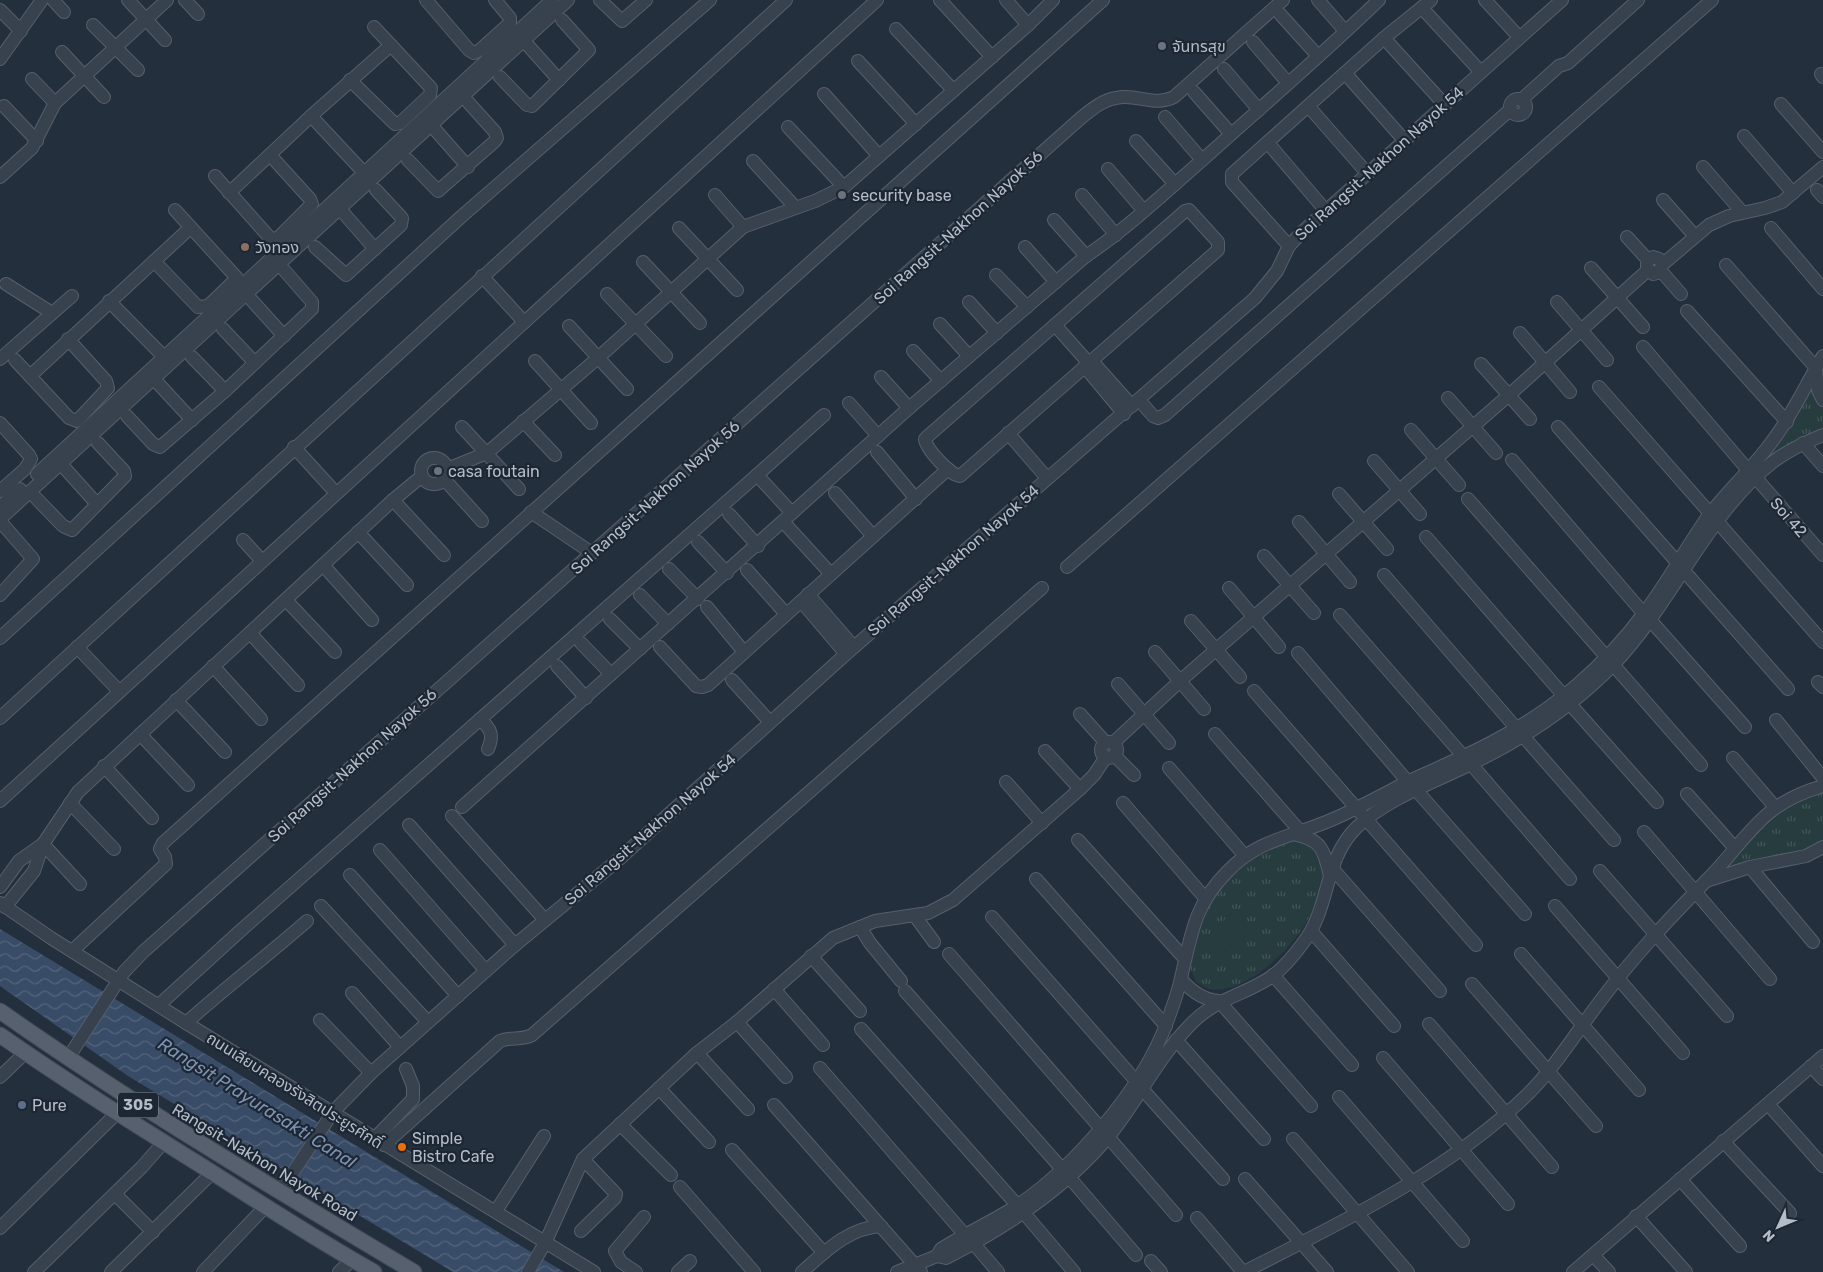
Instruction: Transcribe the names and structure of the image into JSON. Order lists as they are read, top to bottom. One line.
{"streets":{"main road":["305","Rangsit-Nakhon Nayok Road"],"street":["Soi Rangsit-Nakhon Nayok 54","Soi Rangsit-Nakhon Nayok 56","Soi 42","ถนนเลียบคลองรังสิตประยูรศักดิ์"]},"crossings":[["Soi Rangsit-Nakhon Nayok 54","ถนนเลียบคลองรังสิตประยูรศักดิ์"],["Soi Rangsit-Nakhon Nayok 54","Rangsit-Nakhon Nayok Road"],["Soi Rangsit-Nakhon Nayok 56","ถนนเลียบคลองรังสิตประยูรศักดิ์"],["Soi Rangsit-Nakhon Nayok 56","Rangsit-Nakhon Nayok Road"]],"water":["Rangsit Prayurasakti Canal"],"places":["จันทรสุข","security base","วังทอง","casa foutain","Pure","Simple Bistro Cafe"],"north":"bottom left"}
